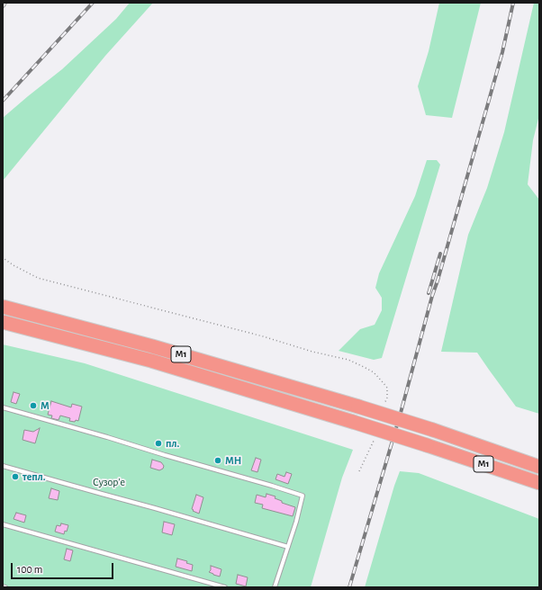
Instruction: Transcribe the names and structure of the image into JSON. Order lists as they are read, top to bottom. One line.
{"streets":{"highway":["М1"]},"parks":["Сузорʼе"],"places":["М","пл.","МН","тепл."],"scale_bar":"100 m"}
